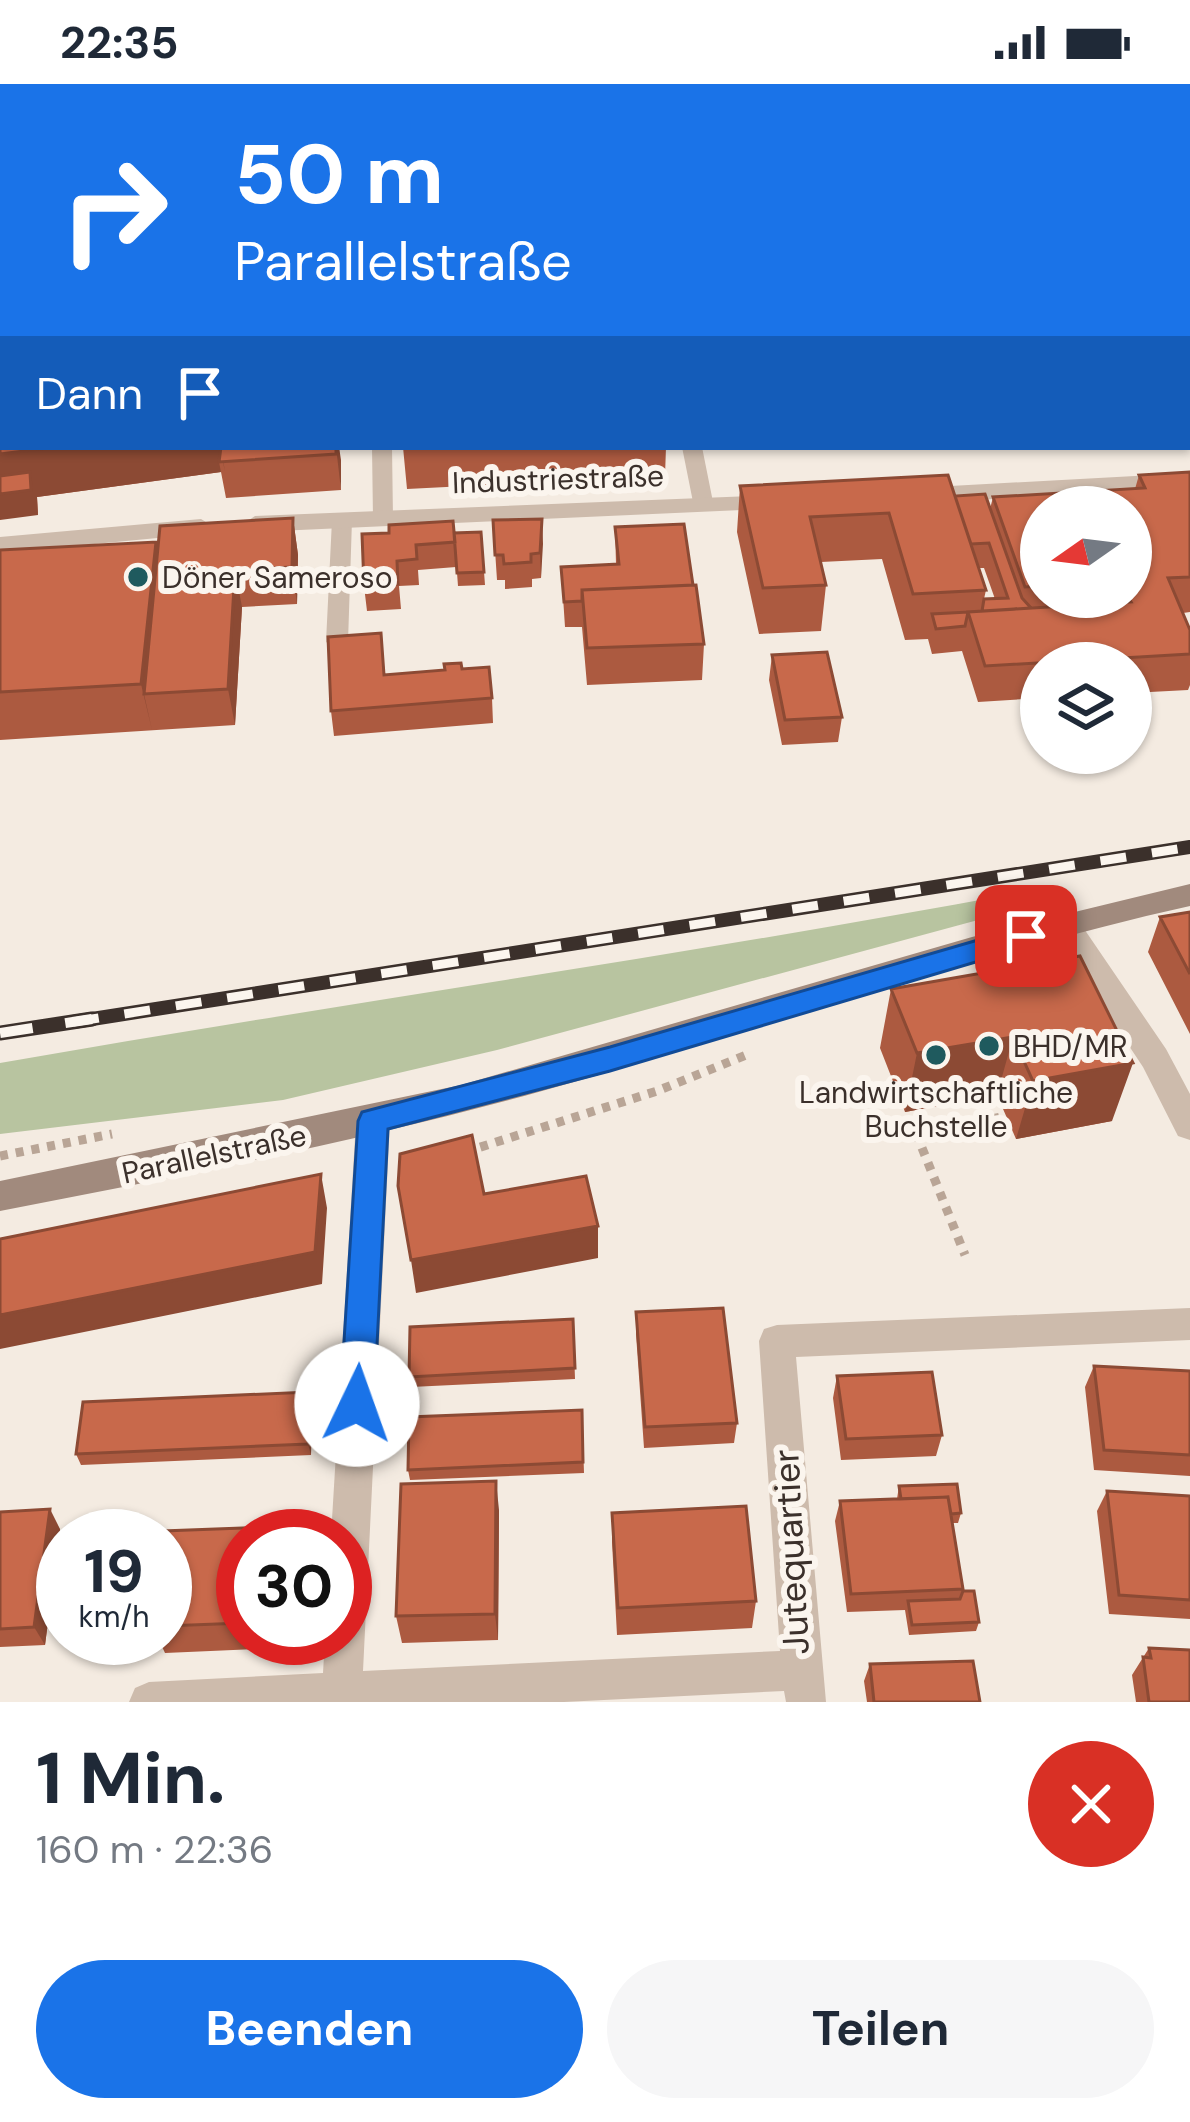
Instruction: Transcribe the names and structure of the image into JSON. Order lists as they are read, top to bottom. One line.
{"streets":{"main road":["Parallelstraße"],"street":["Industriestraße","Jutequartier"]},"places":["Döner Sameroso","BHD/MR","Landwirtschaftliche Buchstelle"],"north":"left","page":{"status":"22:35","turn":["50 m","Parallelstraße"],"then":"Dann","speed":"19 km/h","limit":"30","heading":["1 Min.","160 m · 22:36"],"buttons":["Beenden","Teilen"]}}
